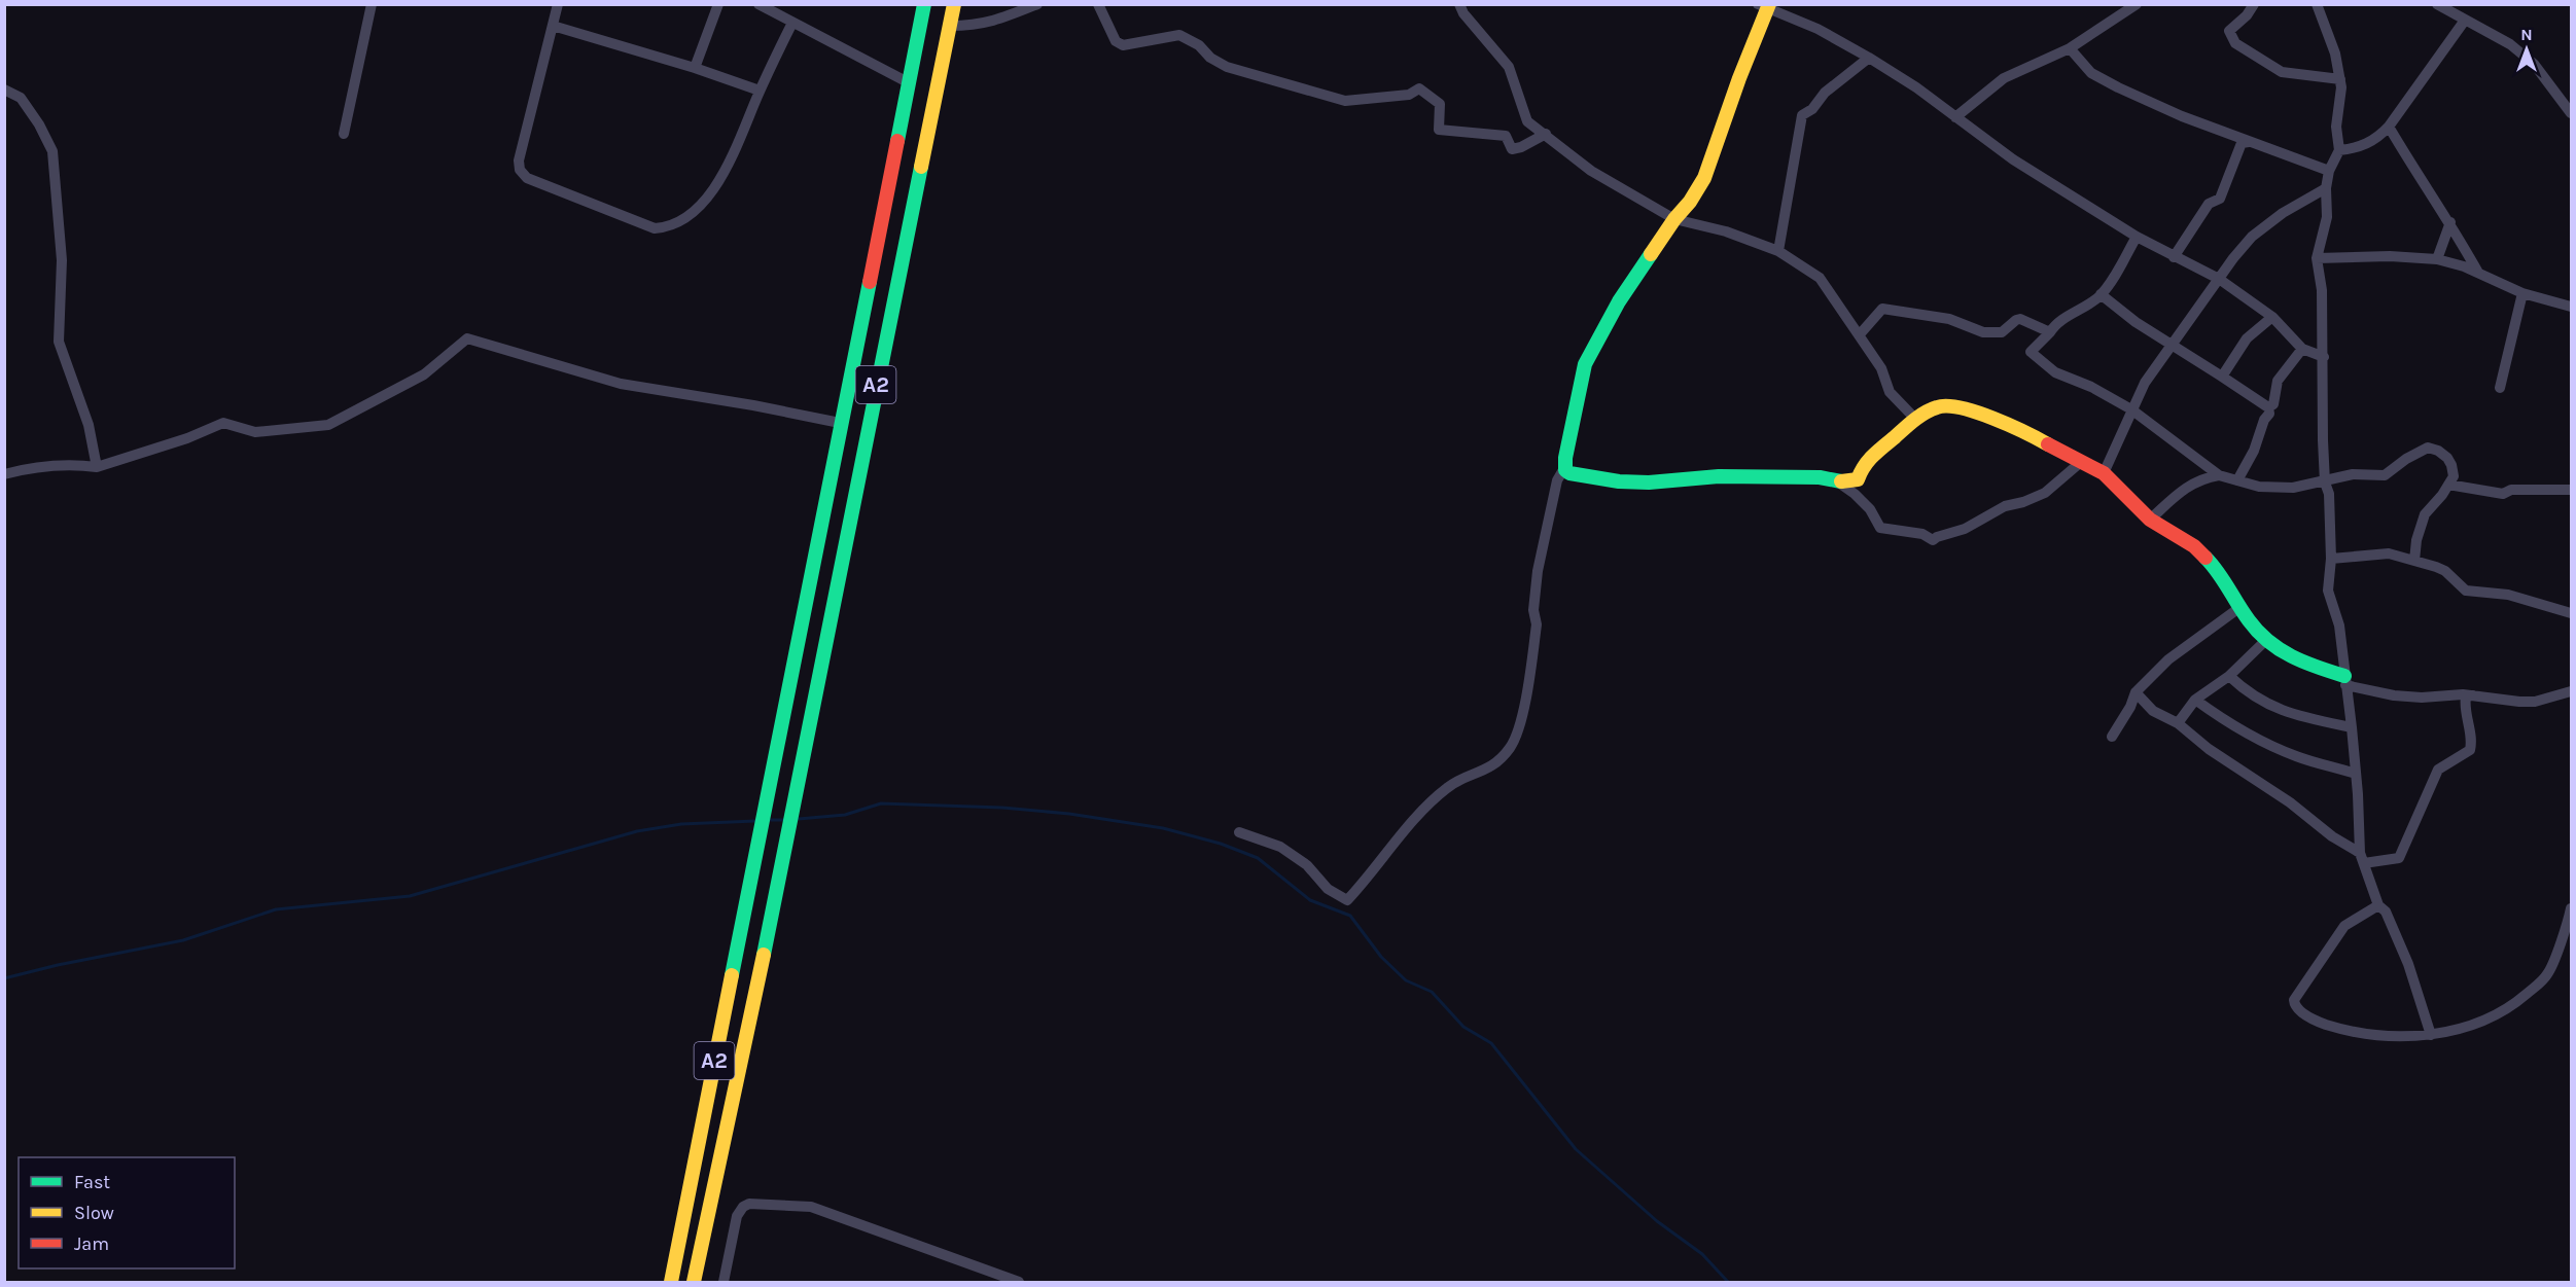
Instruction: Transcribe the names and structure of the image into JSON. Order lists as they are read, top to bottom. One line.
{"streets":{"main road":["A2"]},"legend":["Fast","Slow","Jam"],"north":"top"}
